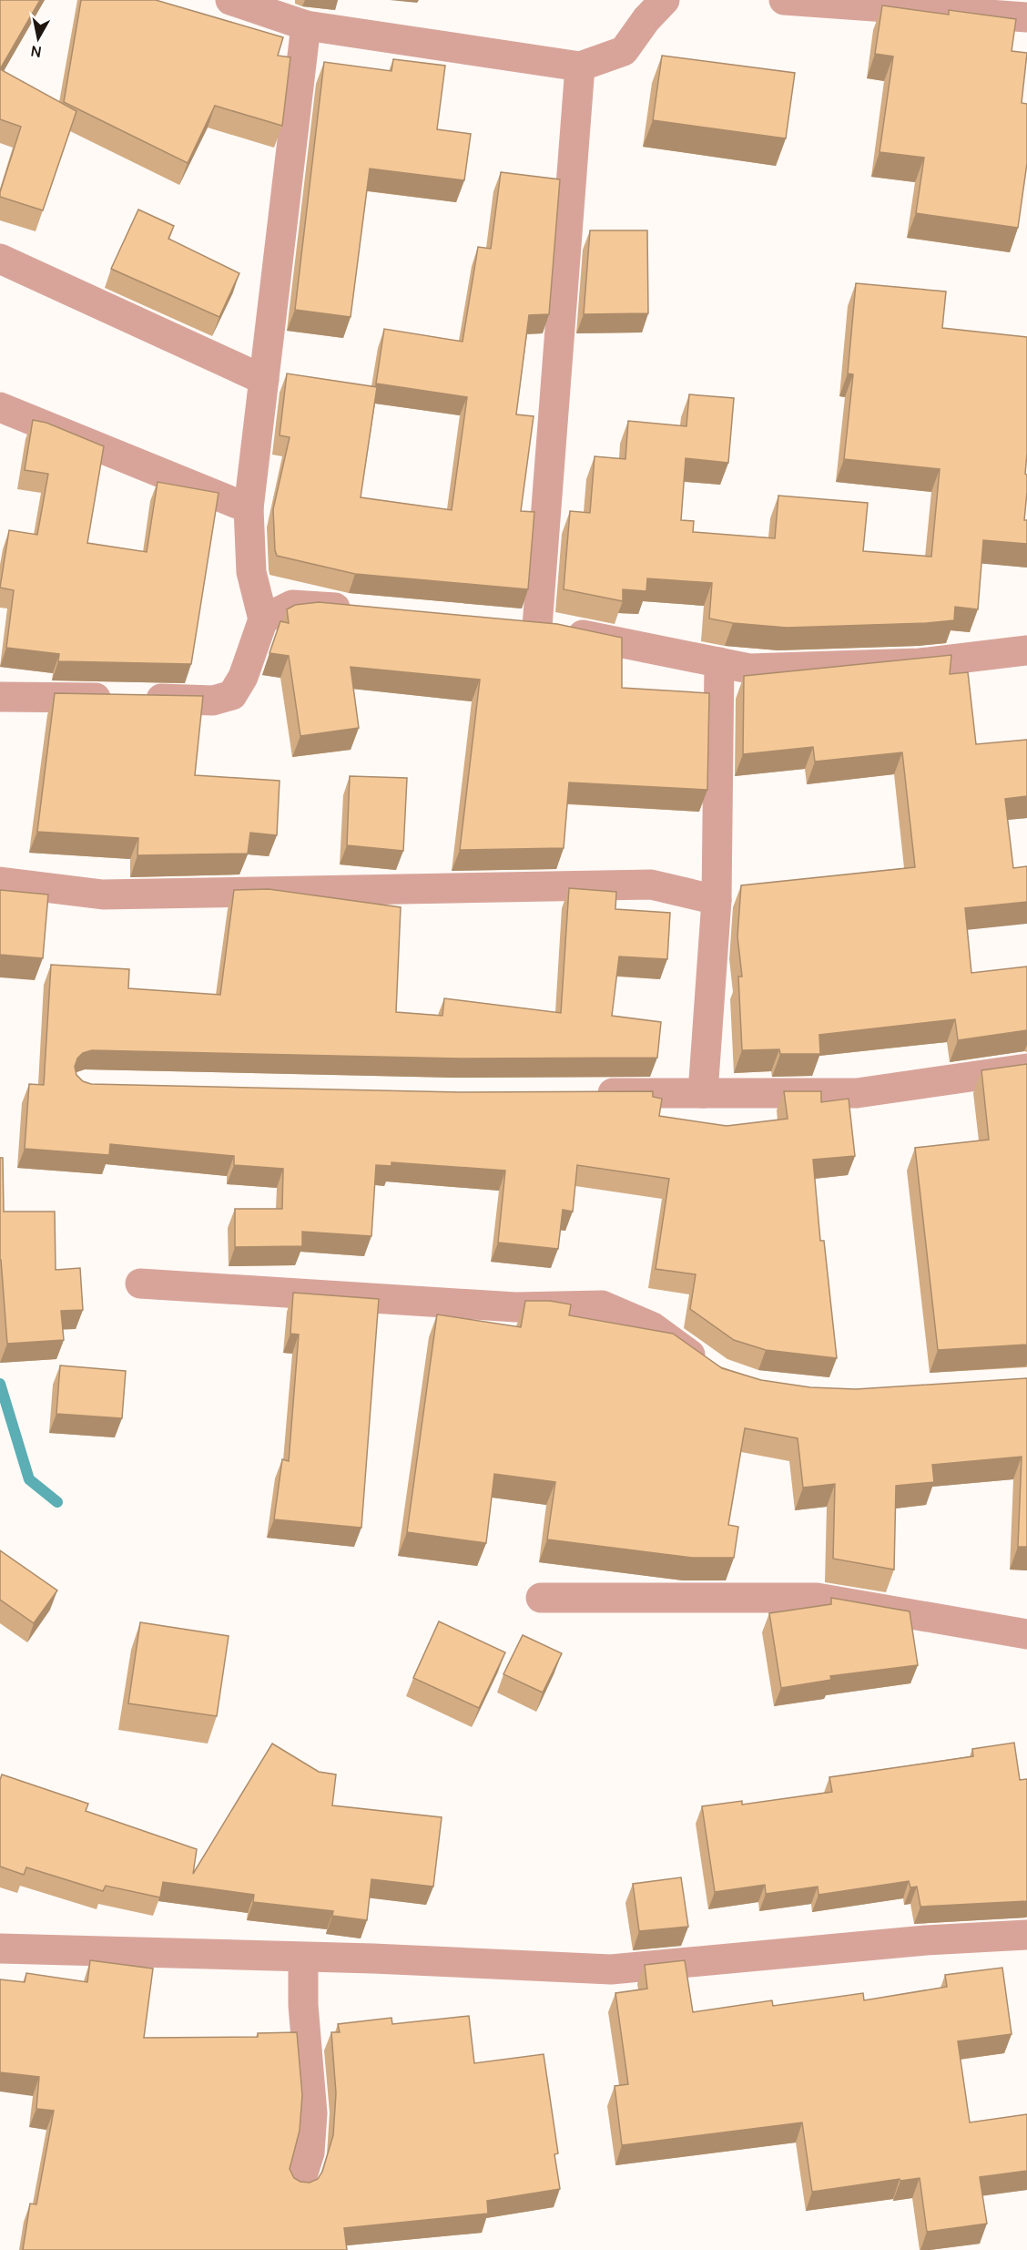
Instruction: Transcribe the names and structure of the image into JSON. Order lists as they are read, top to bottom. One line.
{"north":"bottom"}
